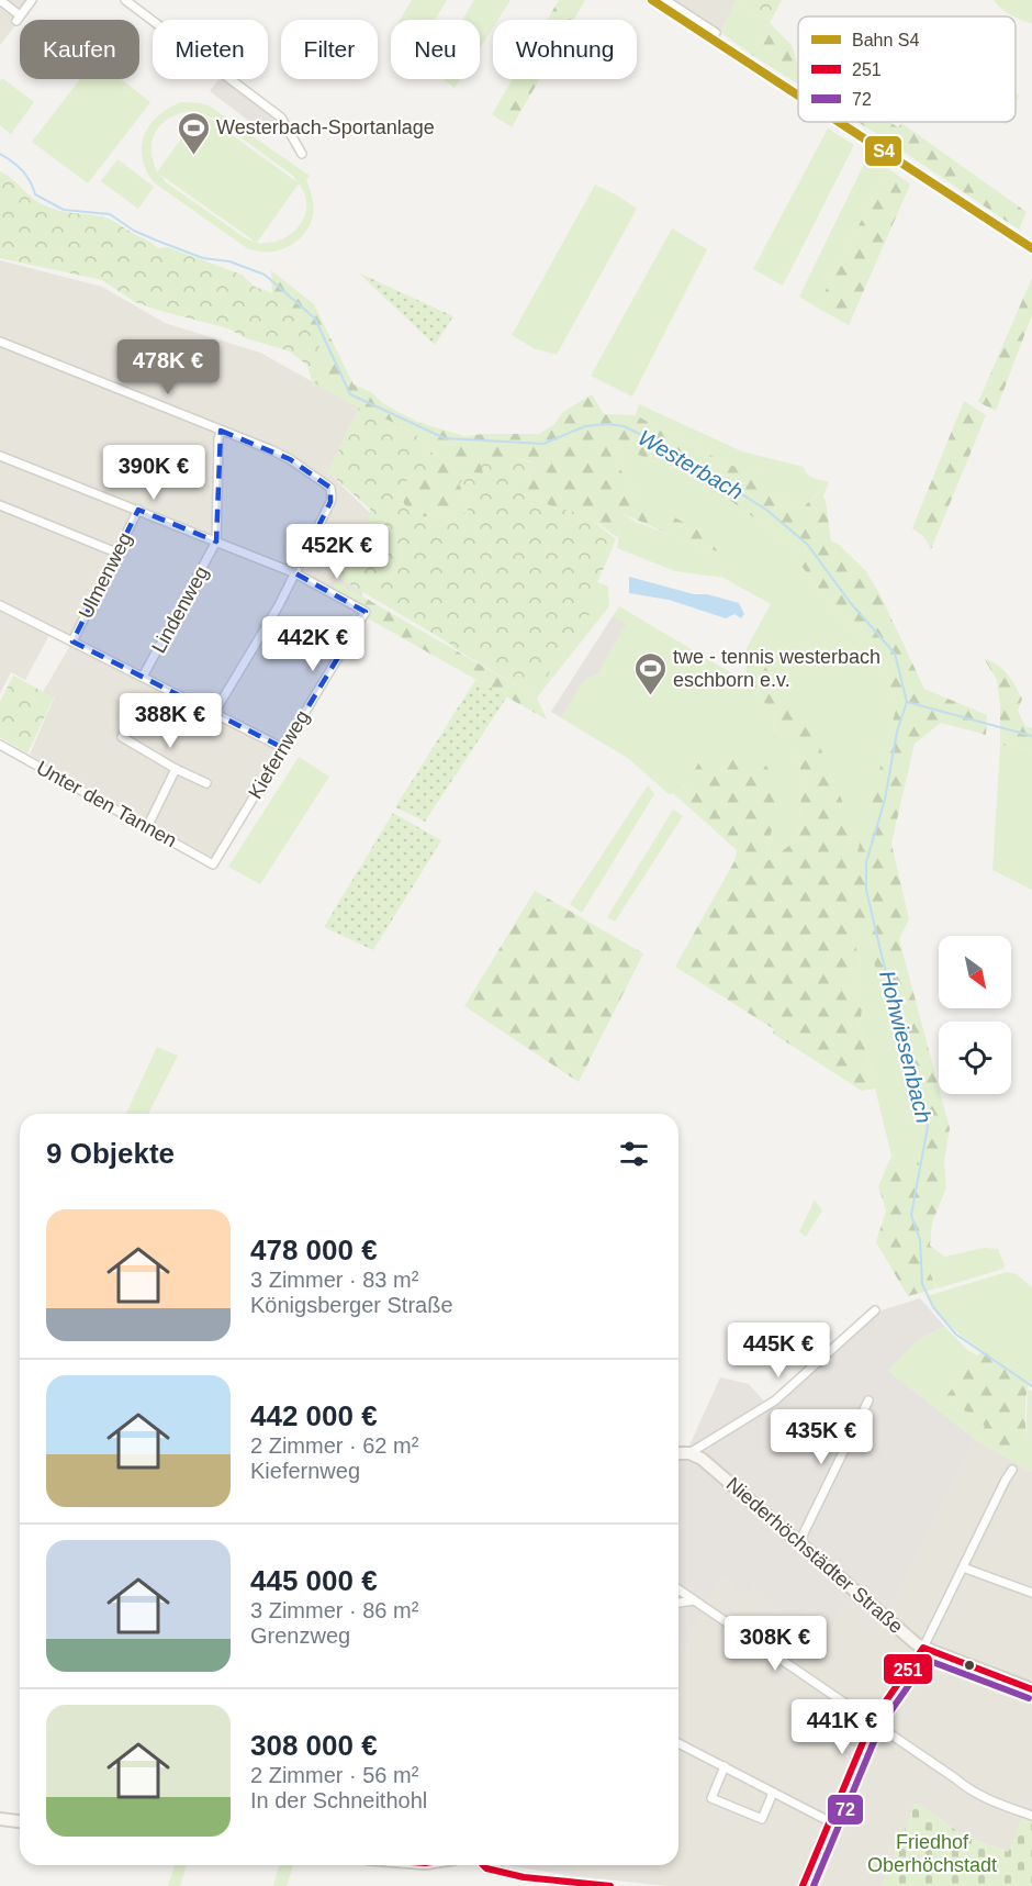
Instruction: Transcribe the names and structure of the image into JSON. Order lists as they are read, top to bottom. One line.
{"streets":{"street":["Ulmenweg","Lindenweg","Kiefernweg","Unter den Tannen","Niederhöchstädter Straße"]},"crossings":[["Kiefernweg","Unter den Tannen"]],"water":["Westerbach","Hohwiesenbach"],"parks":["Friedhof Oberhöchstadt"],"places":{"sports":["Westerbach-Sportanlage","twe - tennis westerbach eschborn e.v."]},"lines":["rail line S4","transit line 251","transit line 72"],"legend":["Bahn S4","251","72"],"north":"bottom right","page":{"chip":["Kaufen","Mieten","Filter","Neu","Wohnung"],"price":["478K €","390K €","452K €","442K €","388K €","445K €","435K €","308K €","441K €"],"heading":"9 Objekte","list":[{"name":"478 000 €","note":"3 Zimmer · 83 m² · Königsberger Straße"},{"name":"442 000 €","note":"2 Zimmer · 62 m² · Kiefernweg"},{"name":"445 000 €","note":"3 Zimmer · 86 m² · Grenzweg"},{"name":"308 000 €","note":"2 Zimmer · 56 m² · In der Schneithohl"}]}}
